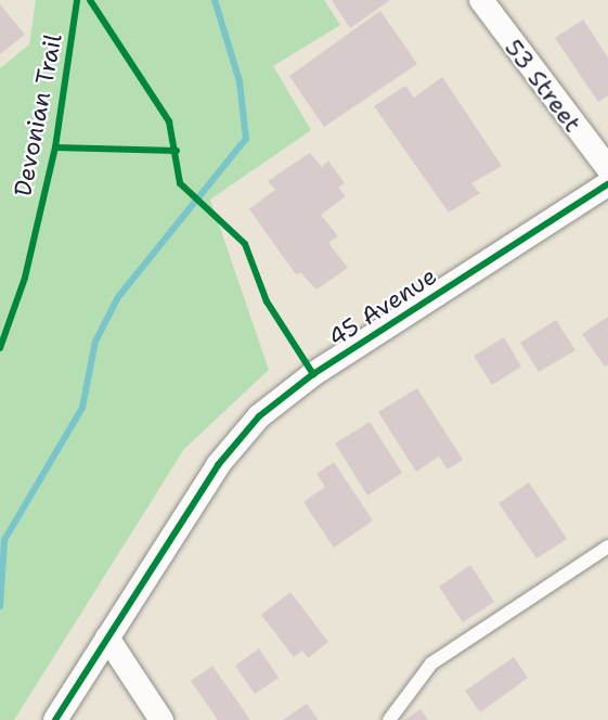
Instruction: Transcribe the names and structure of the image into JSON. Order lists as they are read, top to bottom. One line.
{"streets":{"street":["53 Street","45 Avenue"],"cycle path":["Devonian Trail"]}}
